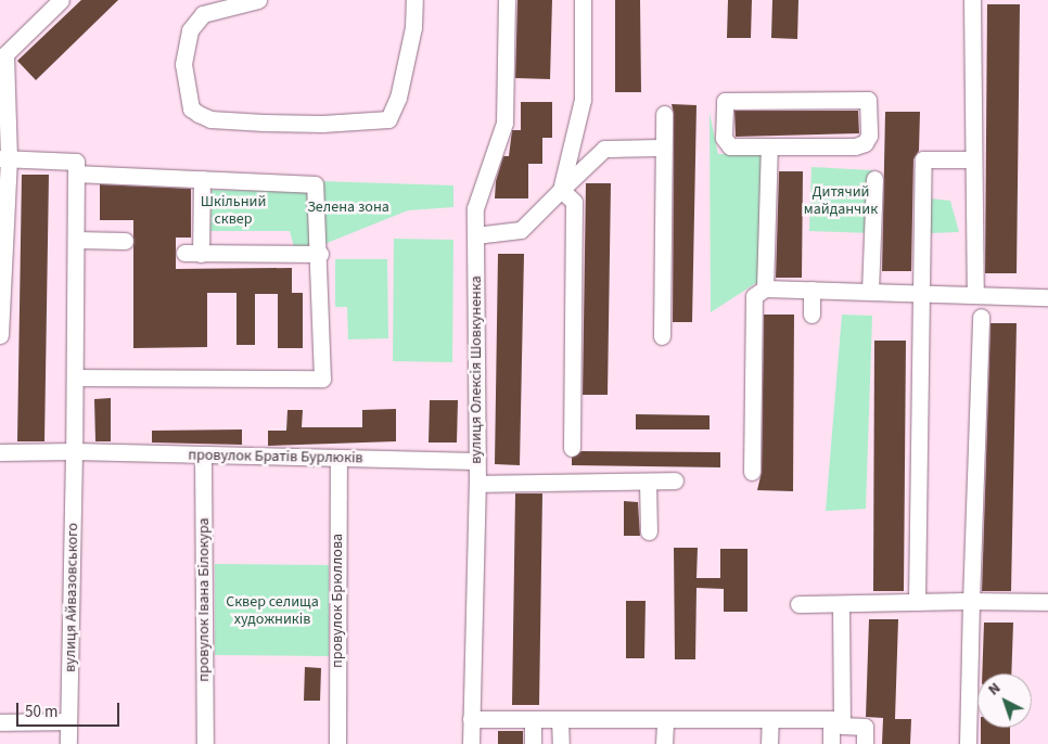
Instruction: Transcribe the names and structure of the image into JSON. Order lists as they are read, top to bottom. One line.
{"streets":{"street":["вулиця Олексія Шовкуненка","провулок Братів Бурлюків","вулиця Айвазовського","провулок Івана Білокура","провулок Брюллова"]},"crossings":[["вулиця Олексія Шовкуненка","провулок Братів Бурлюків"],["провулок Братів Бурлюків","вулиця Айвазовського"],["провулок Братів Бурлюків","провулок Івана Білокура"],["провулок Братів Бурлюків","провулок Брюллова"]],"parks":["Дитячий майданчик","Шкільний сквер","Зелена зона","Сквер селища художників"],"scale_bar":"50 m","north":"top left"}
